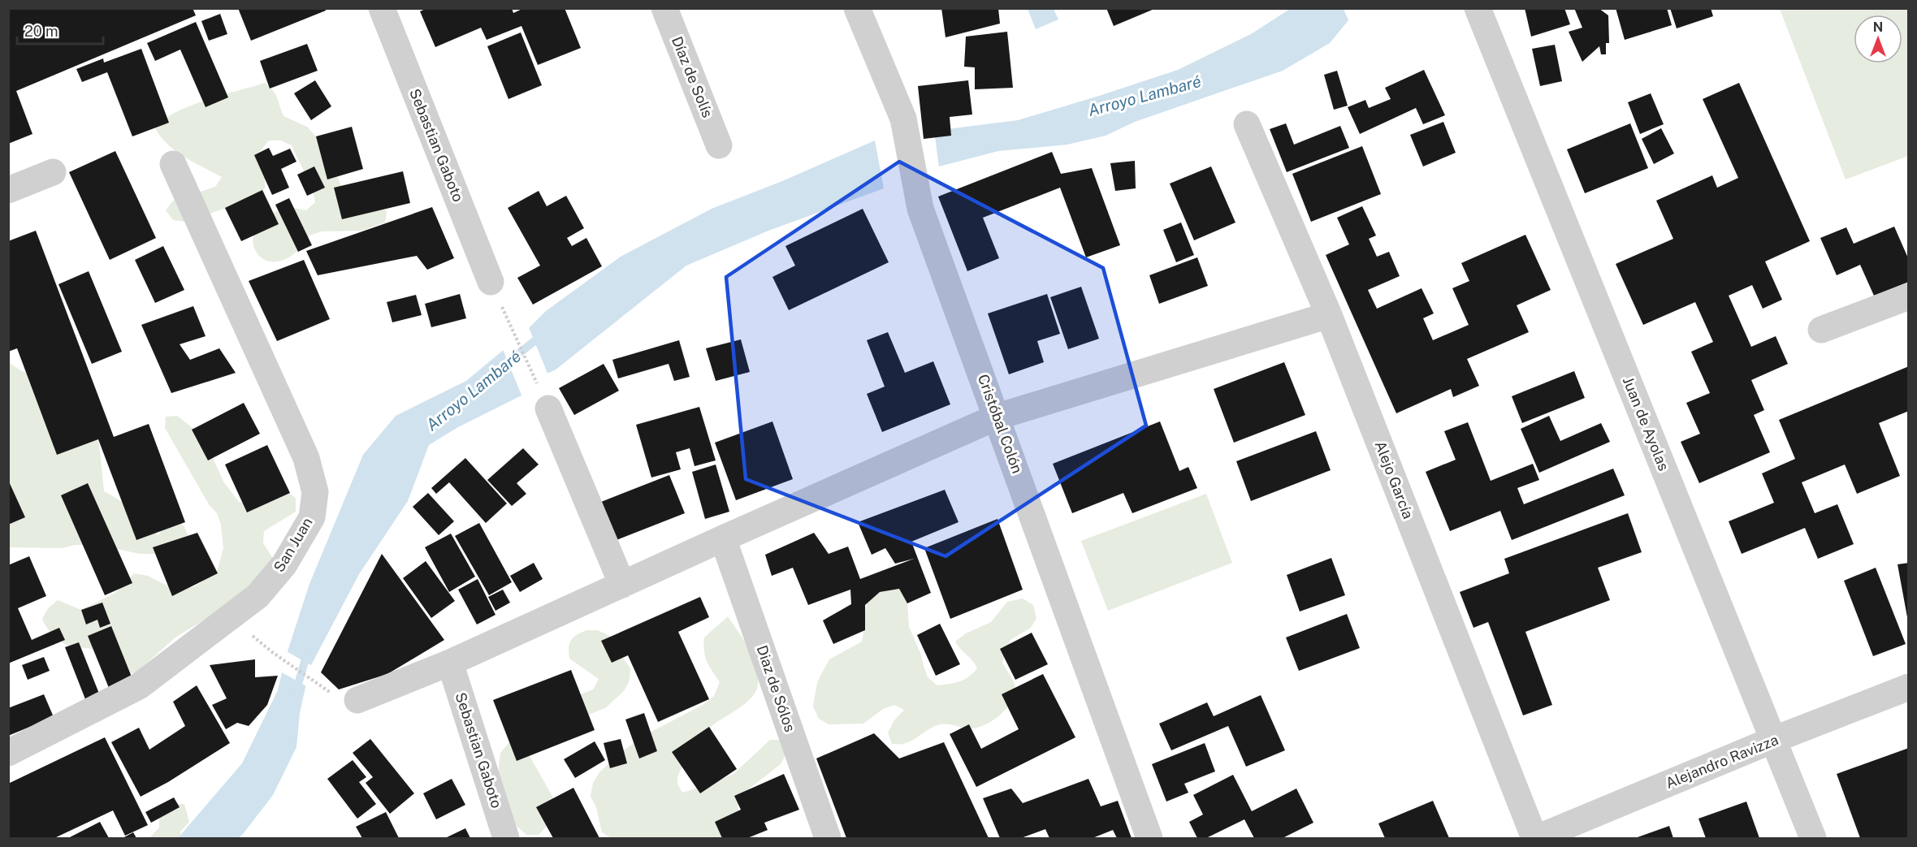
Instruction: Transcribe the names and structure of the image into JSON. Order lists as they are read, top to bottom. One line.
{"streets":{"street":["Díaz de Solís","Sebastian Gaboto","Cristóbal Colón","Juan de Ayolas","Alejo García","San Juan","Diaz de Sólos","Alejandro Ravizza"]},"crossings":[["Juan de Ayolas","Alejandro Ravizza"],["Alejo García","Alejandro Ravizza"]],"water":["Arroyo Lambaré"],"scale_bar":"20 m","north":"top"}
